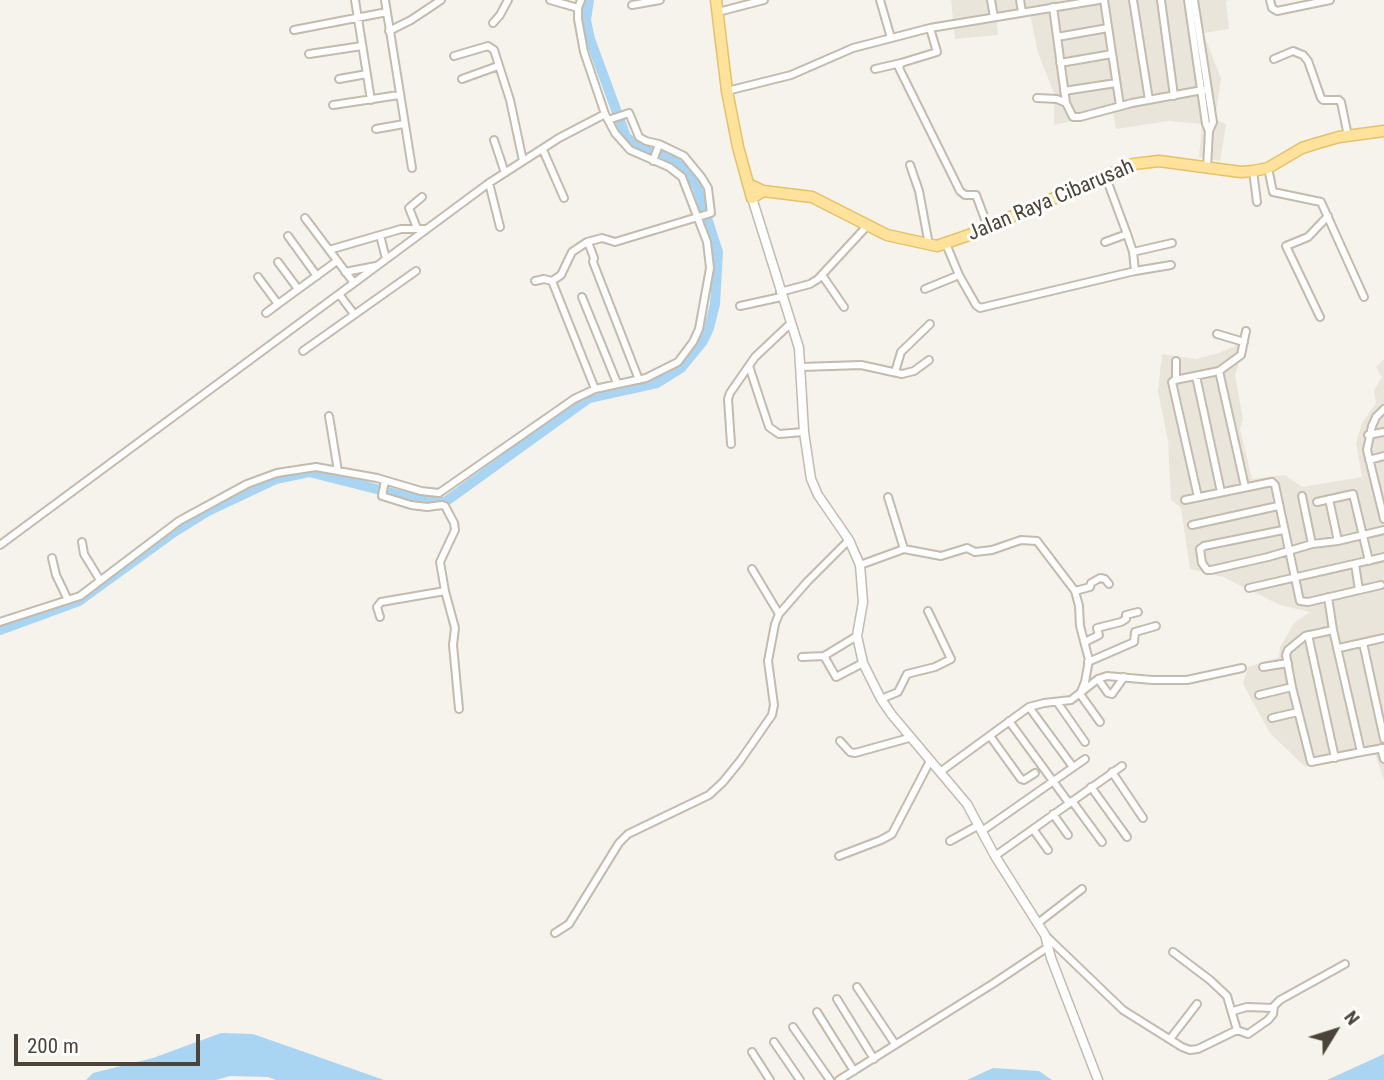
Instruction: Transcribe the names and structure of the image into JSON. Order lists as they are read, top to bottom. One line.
{"streets":{"main road":["Jalan Raya Cibarusah"]},"scale_bar":"200 m","north":"top right"}
